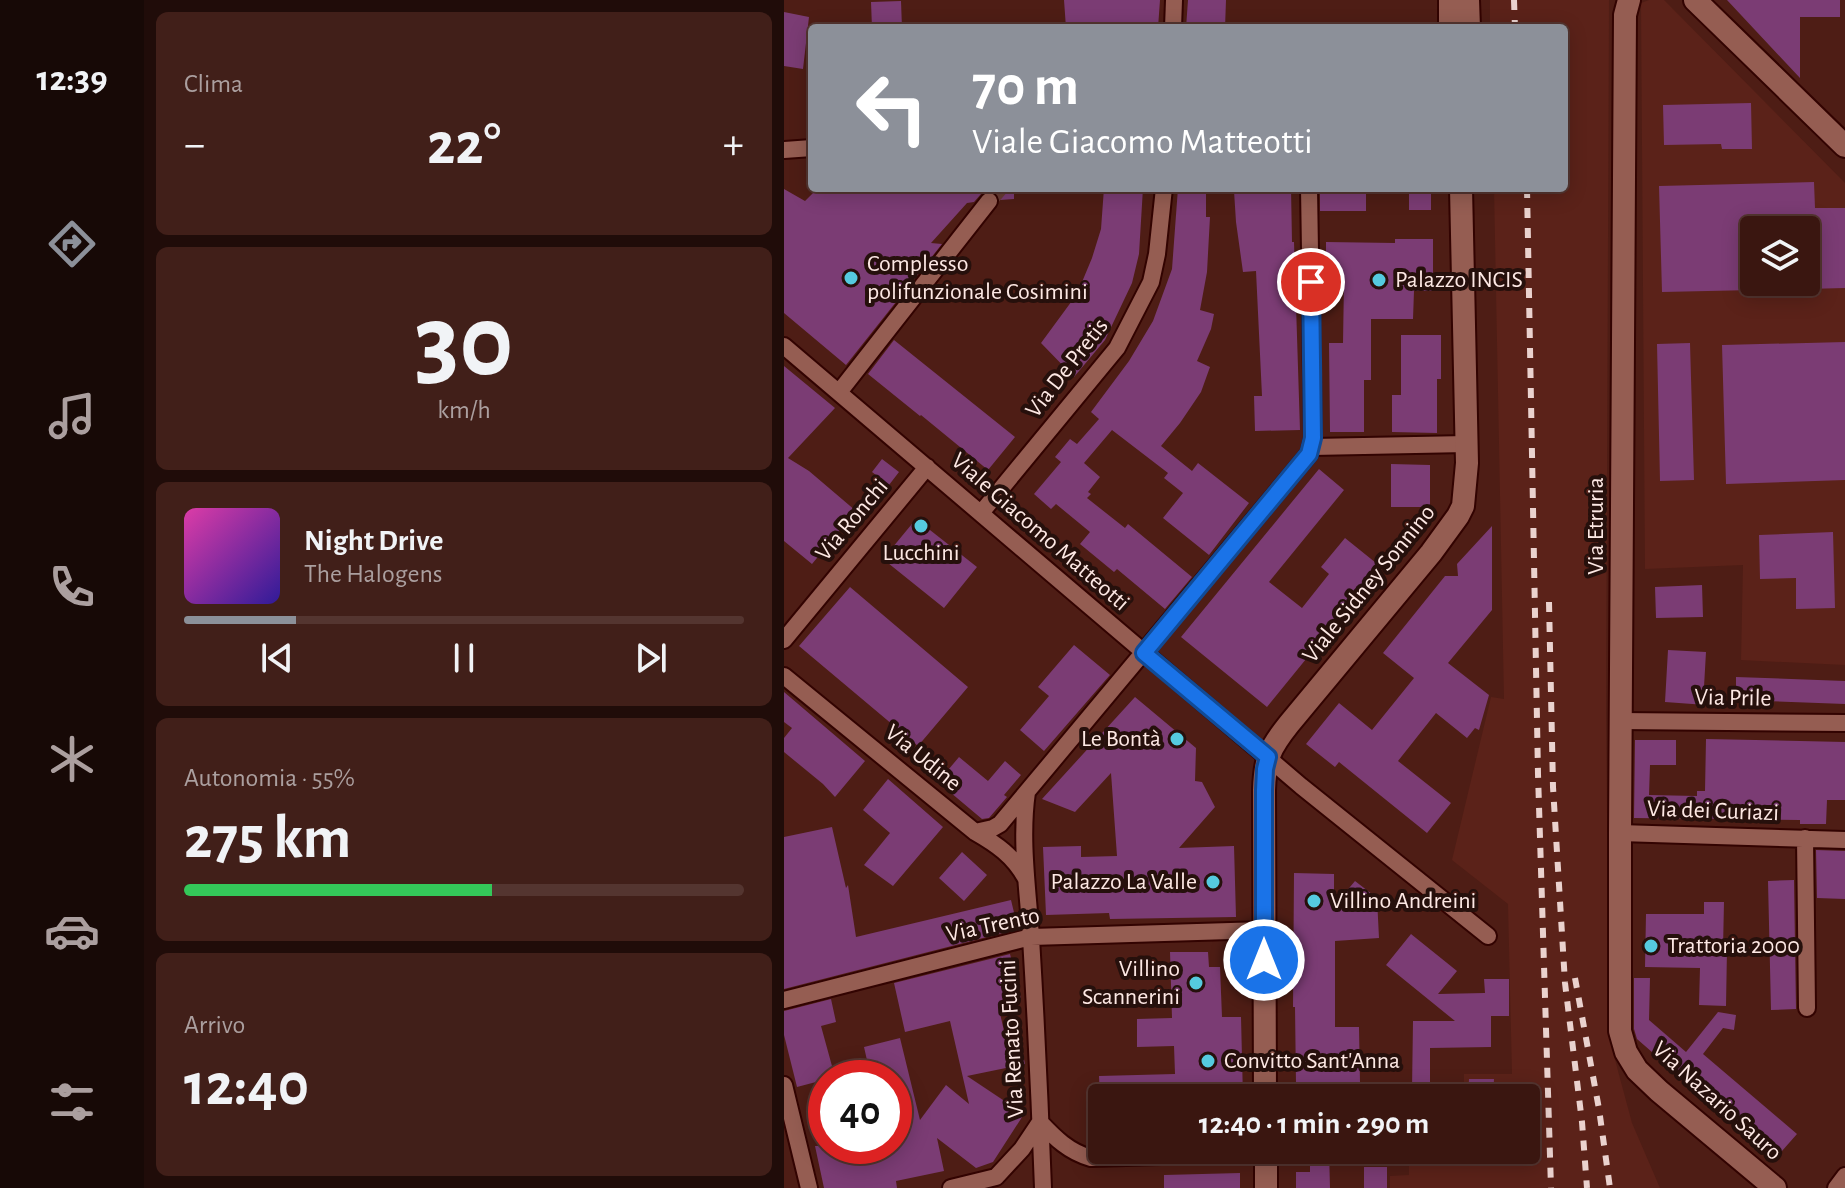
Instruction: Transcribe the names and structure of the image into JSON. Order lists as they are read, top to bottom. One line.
{"streets":{"street":["Via De Pretis","Via Ronchi","Via Etruria","Viale Giacomo Matteotti","Viale Sidney Sonnino","Via Prile","Via Udine","Via dei Curiazi","Via Trento","Via Renato Fucini","Via Nazario Sauro"]},"crossings":[["Via De Pretis","Viale Giacomo Matteotti"],["Via Ronchi","Viale Giacomo Matteotti"],["Via Etruria","Via Prile"],["Via Etruria","Via dei Curiazi"],["Via Etruria","Via Nazario Sauro"],["Viale Giacomo Matteotti","Viale Sidney Sonnino"],["Via Udine","Via Renato Fucini"],["Via Trento","Via Renato Fucini"]],"places":["Complesso polifunzionale Cosimini","Palazzo INCIS","Lucchini","Le Bontà","Palazzo La Valle","Villino Andreini","Trattoria 2000","Villino Scannerini","Convitto Sant'Anna"],"page":{"tabs":"12:39","tile":["Clima",["30","km/h"],["Autonomia · 55%","275 km"],["Arrivo","12:40"]],"turn":["70 m","Viale Giacomo Matteotti"],"heat":["−","22°","+"],"song":["Night Drive","The Halogens"],"limit":"40","trip":"12:40 · 1 min · 290 m"}}
